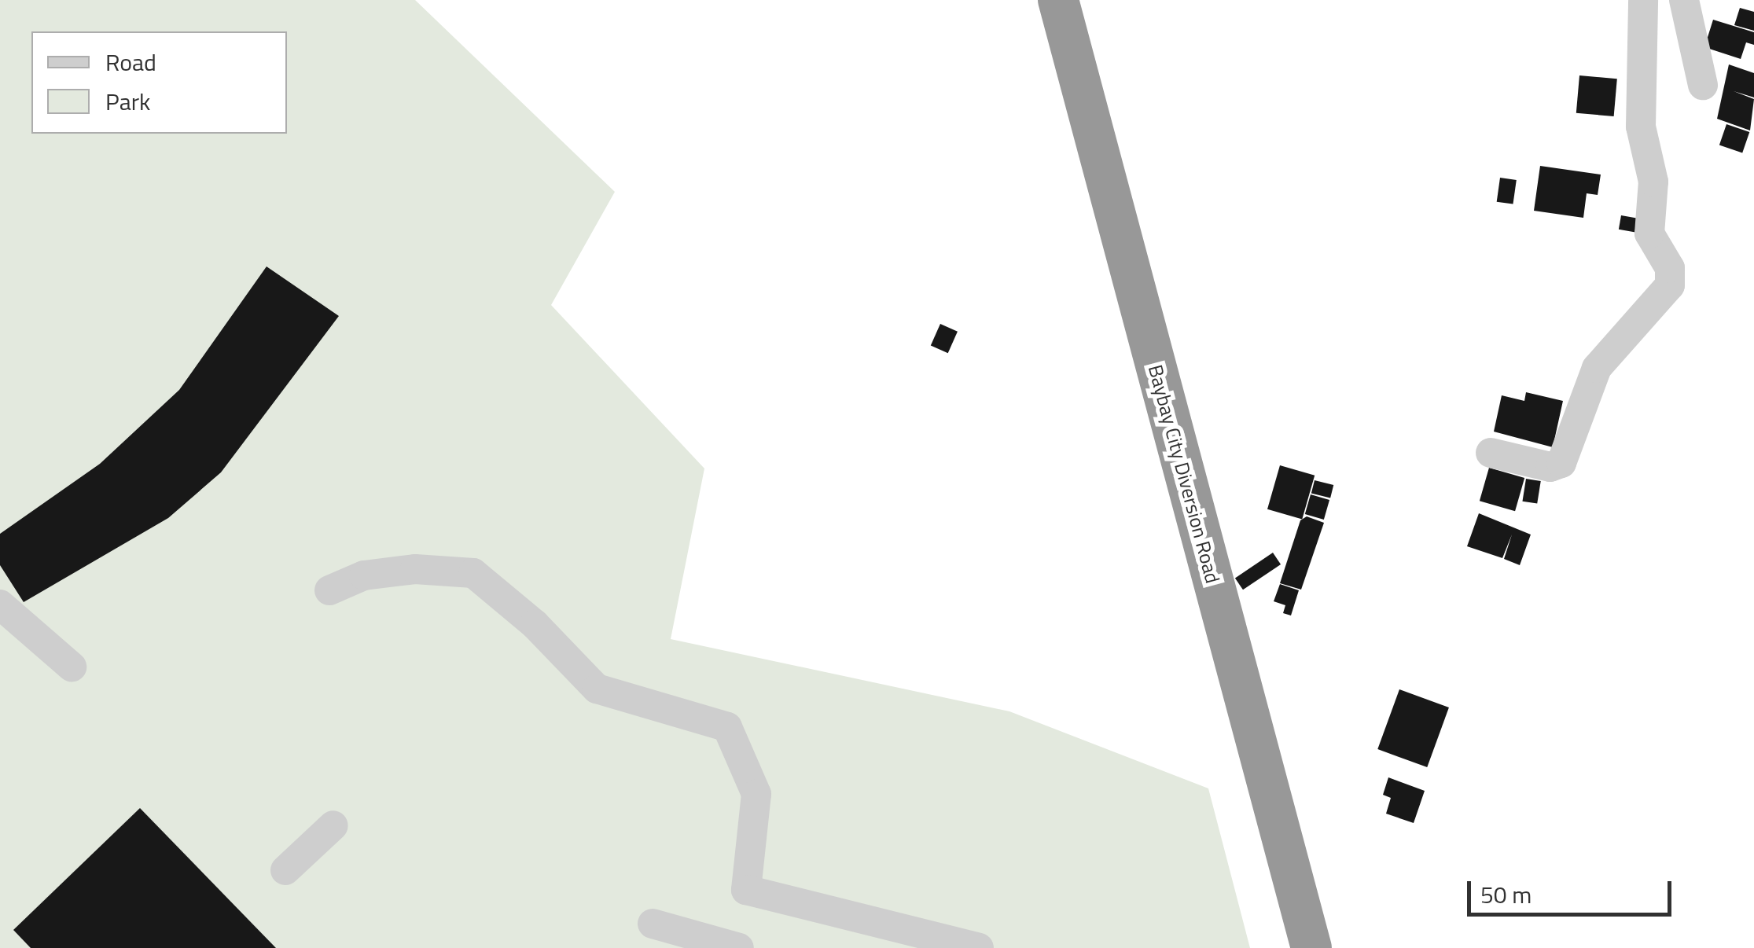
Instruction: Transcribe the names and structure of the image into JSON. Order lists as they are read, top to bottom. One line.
{"streets":{"highway":["Baybay City Diversion Road"]},"legend":["Road","Park"],"scale_bar":"50 m"}
